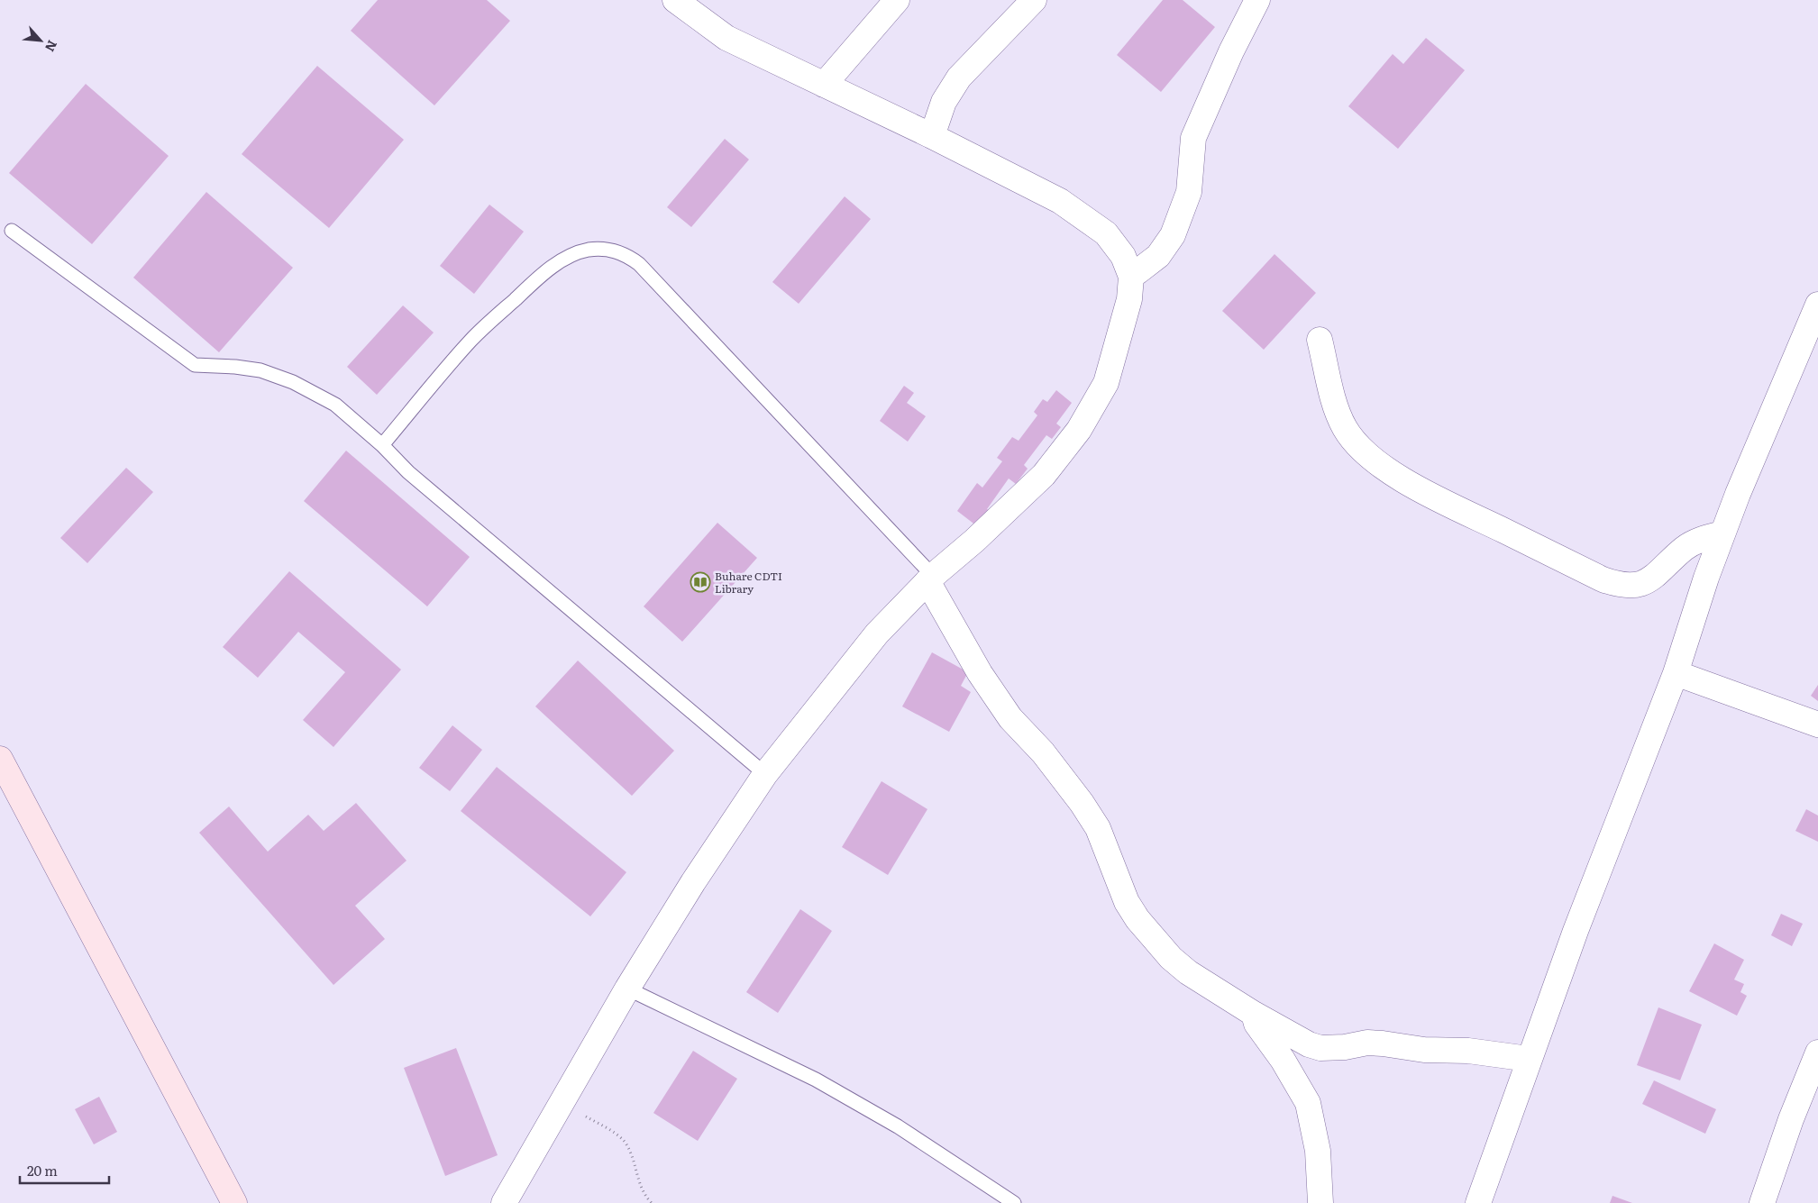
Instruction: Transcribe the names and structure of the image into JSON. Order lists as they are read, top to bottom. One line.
{"places":{"library":["Buhare CDTI Library"]},"scale_bar":"20 m","north":"bottom right"}
